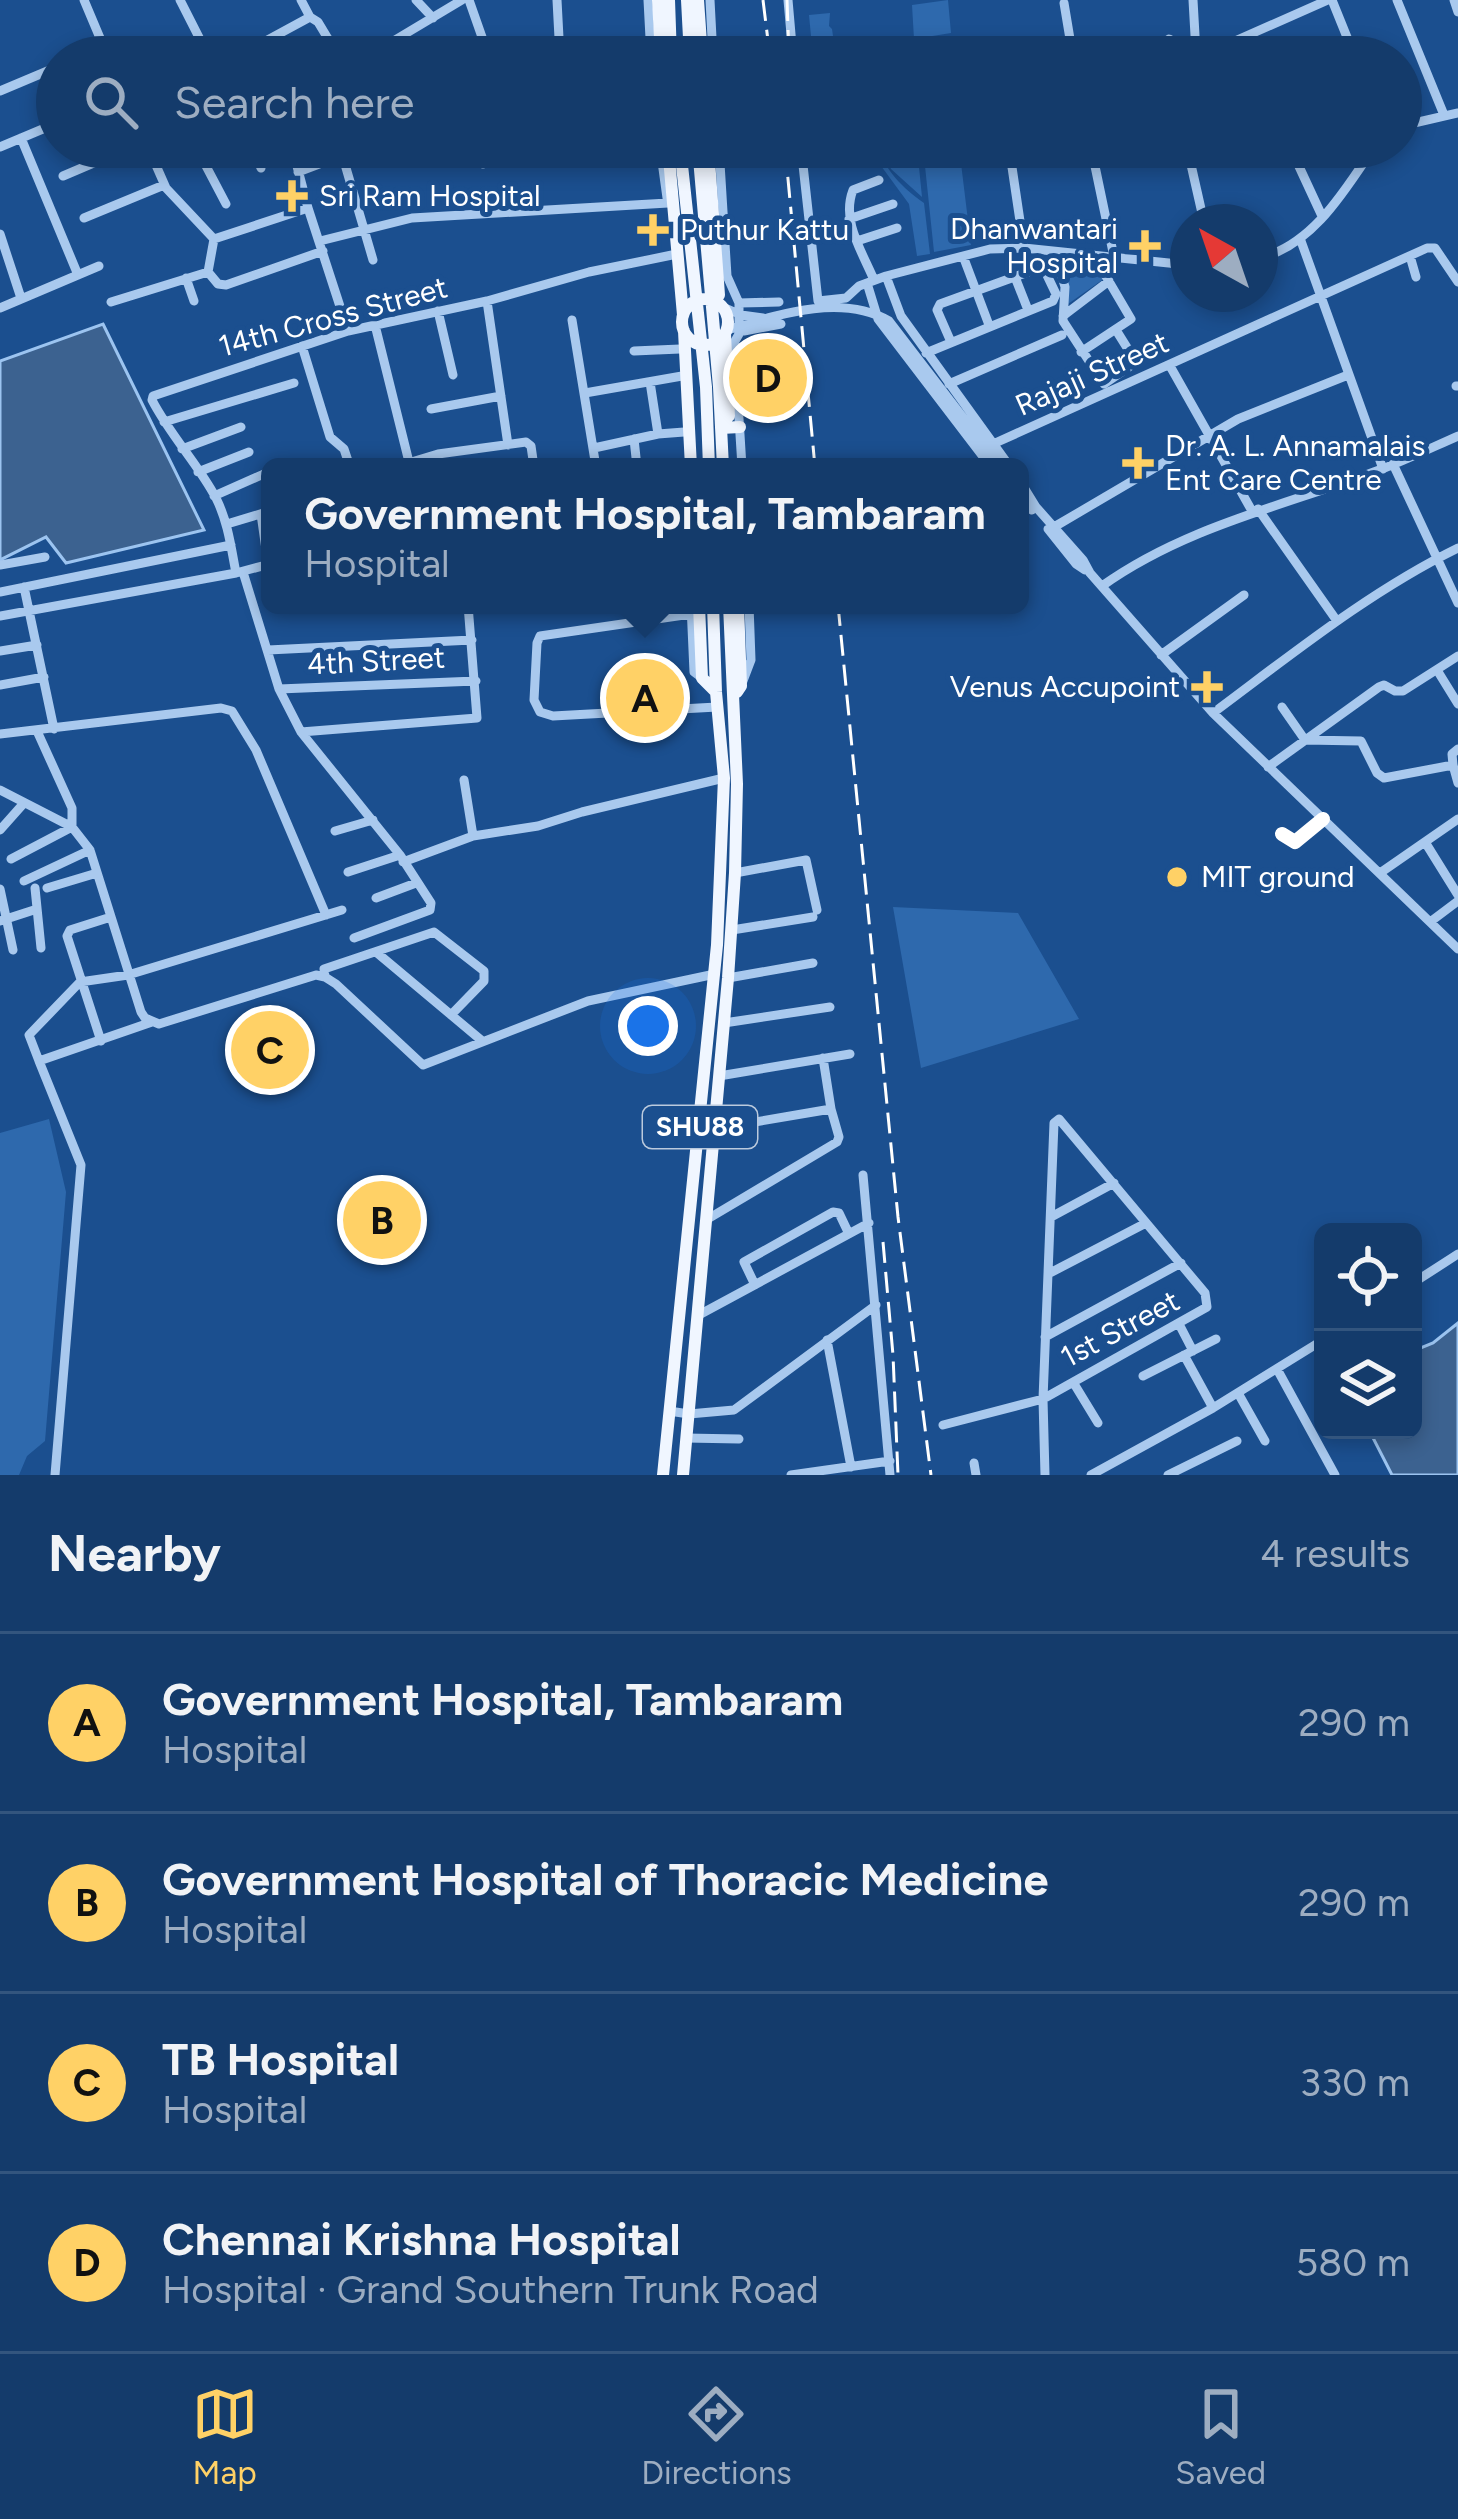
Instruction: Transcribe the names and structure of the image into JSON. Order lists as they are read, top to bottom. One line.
{"streets":{"main road":["SHU88"],"street":["14th Cross Street","Rajaji Street","4th Street","1st Street"]},"places":{"health":["Sri Ram Hospital","Puthur Kattu","Dhanwantari Hospital","Dr. A. L. Annamalais Ent Care Centre","Venus Accupoint"],"other":["MIT ground"]},"north":"top left","page":{"search":"Search here","pins":["D","A","C","B"],"popup":["Government Hospital, Tambaram","Hospital"],"heading":["Nearby","4 results"],"list":[{"mark":"A","name":"Government Hospital, Tambaram","note":"Hospital","value":"290 m"},{"mark":"B","name":"Government Hospital of Thoracic Medicine","note":"Hospital","value":"290 m"},{"mark":"C","name":"TB Hospital","note":"Hospital","value":"330 m"},{"mark":"D","name":"Chennai Krishna Hospital","note":"Hospital · Grand Southern Trunk Road","value":"580 m"}],"nav":["Map","Directions","Saved"]}}
